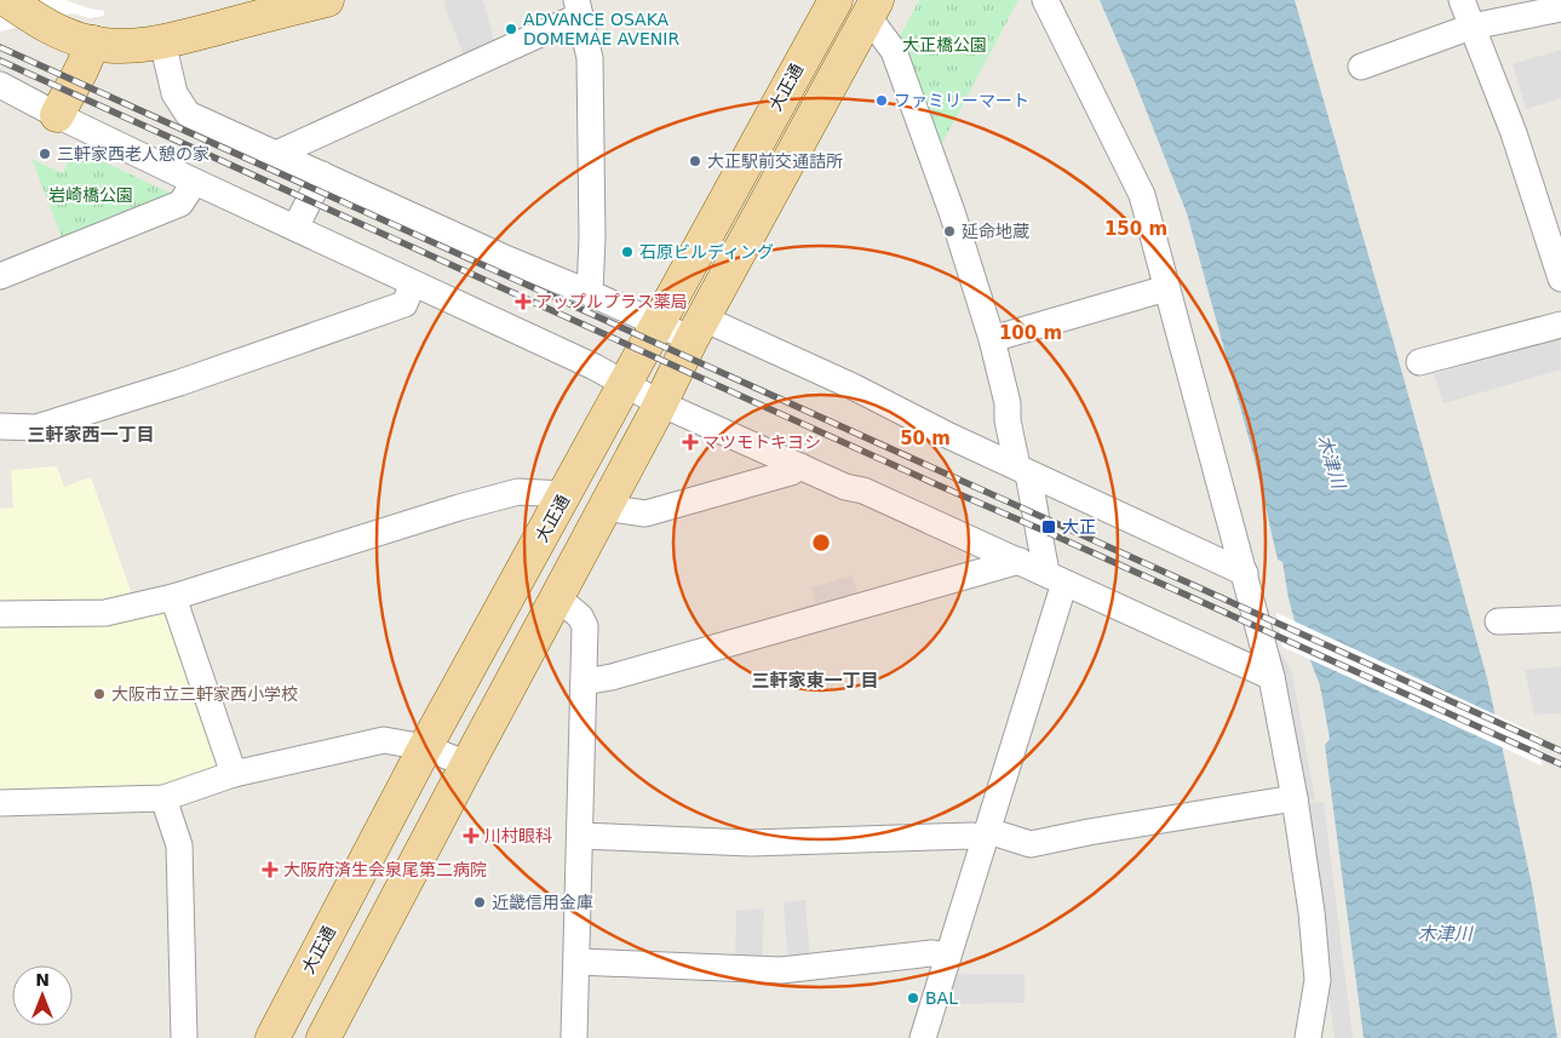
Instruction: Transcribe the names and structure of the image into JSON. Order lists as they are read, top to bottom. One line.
{"streets":{"main road":["大正通"]},"districts":["三軒家西一丁目","三軒家東一丁目"],"water":["木津川"],"parks":["大正橋公園","岩崎橋公園"],"places":{"other":["ADVANCE OSAKA DOMEMAE AVENIR","ファミリーマート","三軒家西老人憩の家","大正駅前交通詰所","延命地蔵","石原ビルディング","大阪市立三軒家西小学校","近畿信用金庫","BAL"],"health":["アップルプラス薬局","マツモトキヨシ","川村眼科","大阪府済生会泉尾第二病院"],"transit":["大正"]},"north":"top","rings":["150 m","100 m","50 m"]}
